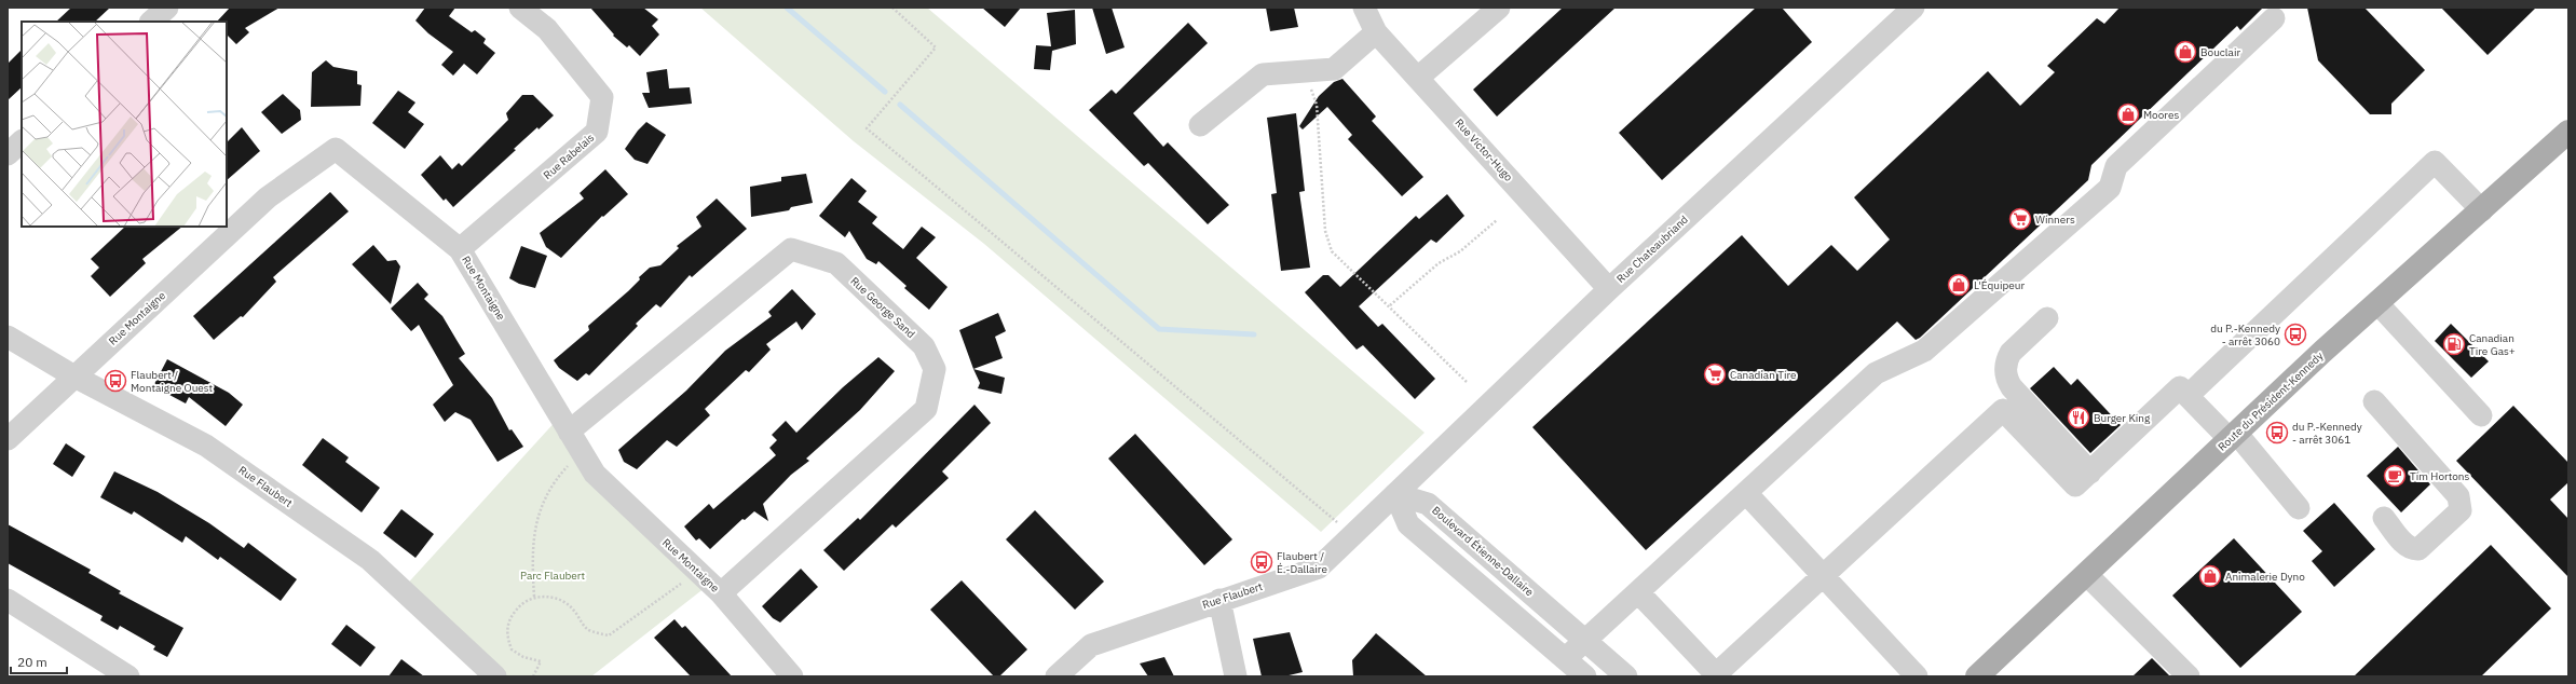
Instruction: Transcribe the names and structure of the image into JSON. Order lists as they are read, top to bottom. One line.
{"streets":{"main road":["Route du Président-Kennedy"],"street":["Rue Victor-Hugo","Rue Rabelais","Rue Chateaubriand","Rue Montaigne","Rue George Sand","Rue Flaubert","Boulevard Étienne-Dallaire"]},"crossings":[["Rue Victor-Hugo","Rue Chateaubriand"],["Rue Rabelais","Rue Montaigne"],["Rue Chateaubriand","Rue Flaubert"],["Rue Chateaubriand","Boulevard Étienne-Dallaire"],["Rue Montaigne","Rue George Sand"],["Rue Montaigne","Rue Flaubert"],["Rue Flaubert","Boulevard Étienne-Dallaire"]],"parks":["Parc Flaubert"],"places":{"shop":["Bouclair","Moores","L'Équipeur","Animalerie Dyno"],"supermarket":["Winners","Canadian Tire"],"bus stop":["du P.-Kennedy - arrêt 3060","Flaubert / Montaigne Ouest","du P.-Kennedy - arrêt 3061","Flaubert / É.-Dallaire"],"fuel station":["Canadian Tire Gas+"],"restaurant":["Burger King"],"cafe":["Tim Hortons"]},"scale_bar":"20 m"}
